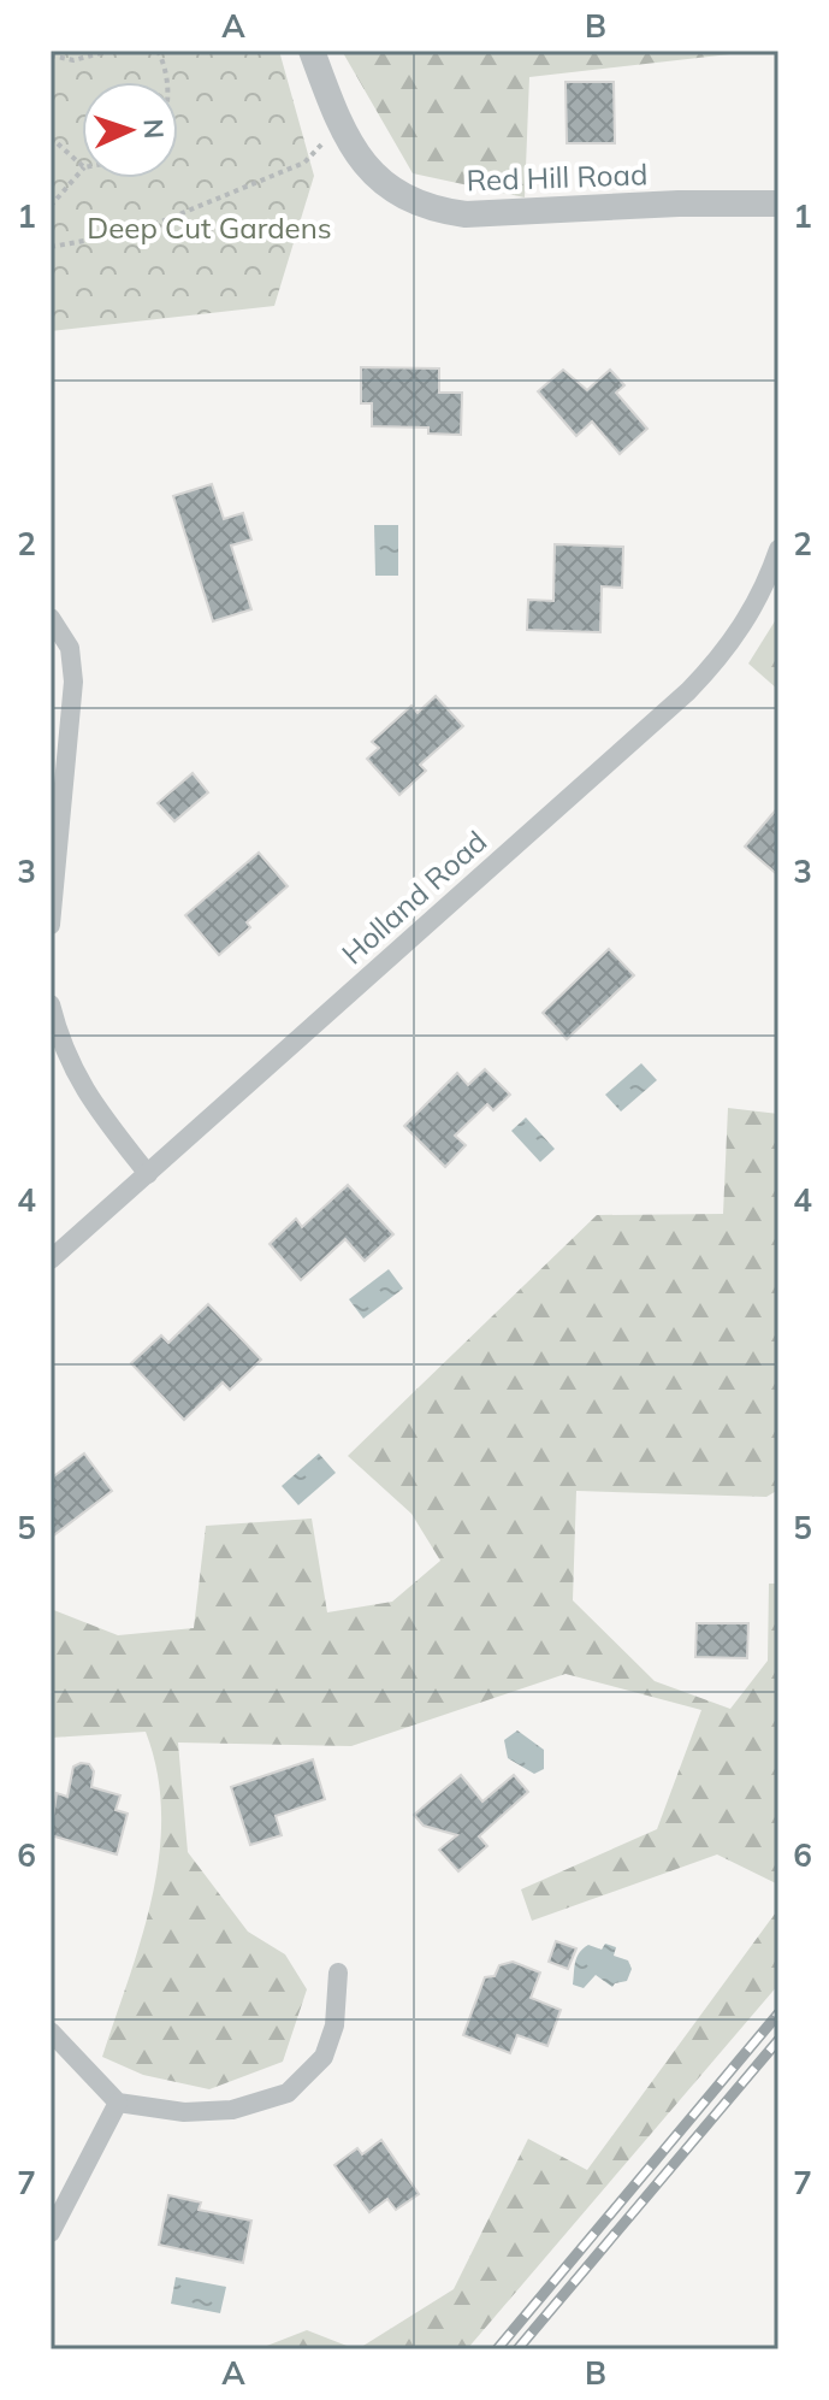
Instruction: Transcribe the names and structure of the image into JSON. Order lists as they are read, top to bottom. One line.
{"streets":{"street":["Red Hill Road","Holland Road"]},"parks":["Deep Cut Gardens"],"north":"right","grid":{"columns":["A","B"],"rows":["1","2","3","4","5","6","7"]}}
